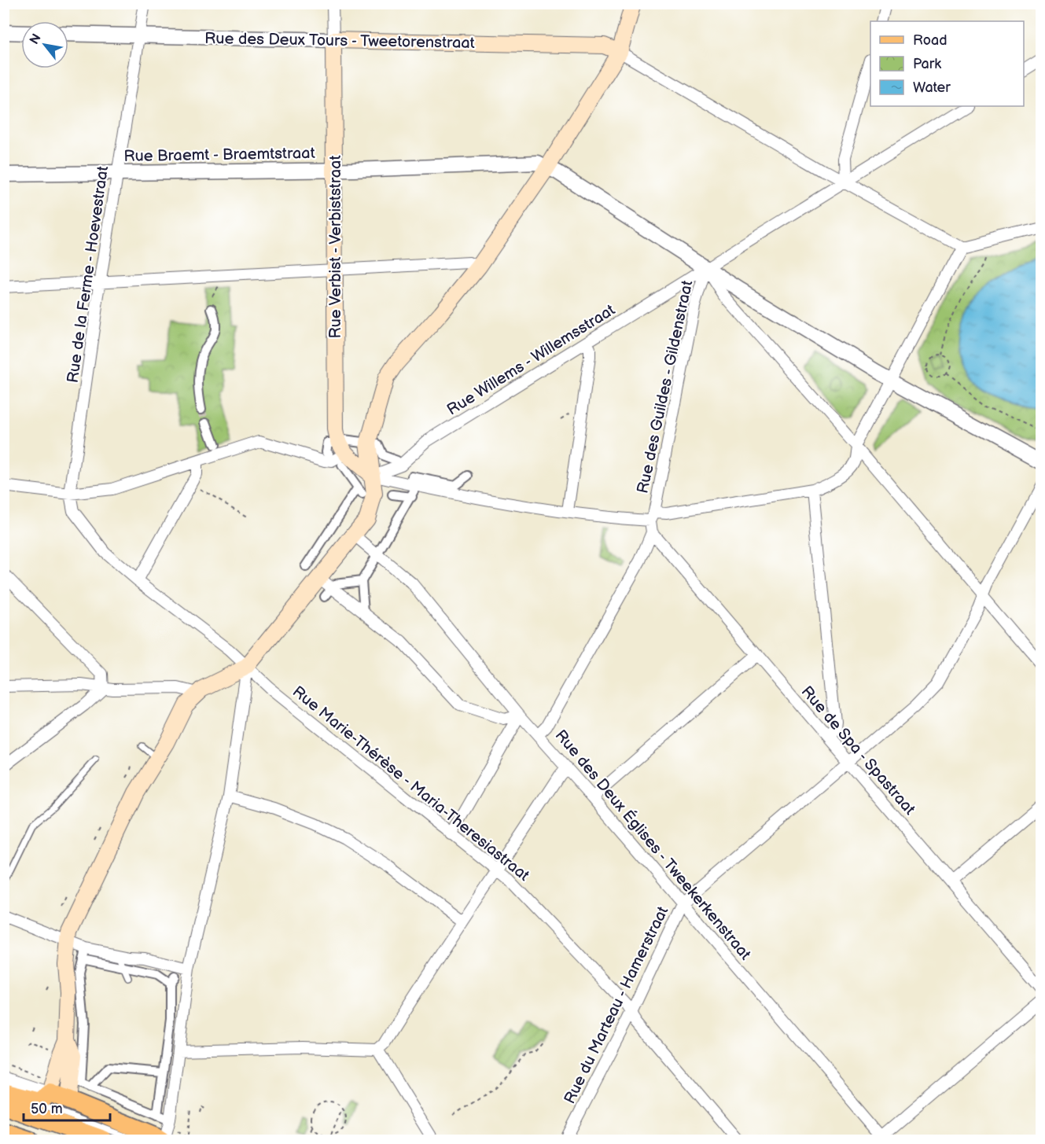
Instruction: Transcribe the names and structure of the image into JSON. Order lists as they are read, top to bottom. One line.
{"streets":{"main road":["Rue des Deux Tours - Tweetorenstraat","Rue Verbist - Verbiststraat"],"street":["Rue Braemt - Braemtstraat","Rue de la Ferme - Hoevestraat","Rue Willems - Willemsstraat","Rue des Guildes - Gildenstraat","Rue de Spa - Spastraat","Rue Marie-Thérèse - Maria-Theresiastraat","Rue des Deux Églises - Tweekerkenstraat","Rue du Marteau - Hamerstraat"]},"crossings":[["Rue des Deux Tours - Tweetorenstraat","Rue Verbist - Verbiststraat"],["Rue des Deux Tours - Tweetorenstraat","Rue de la Ferme - Hoevestraat"],["Rue Braemt - Braemtstraat","Rue Verbist - Verbiststraat"],["Rue Braemt - Braemtstraat","Rue de la Ferme - Hoevestraat"],["Rue Braemt - Braemtstraat","Rue Willems - Willemsstraat"],["Rue Braemt - Braemtstraat","Rue des Guildes - Gildenstraat"],["Rue Verbist - Verbiststraat","Rue Willems - Willemsstraat"],["Rue de la Ferme - Hoevestraat","Rue Marie-Thérèse - Maria-Theresiastraat"],["Rue Willems - Willemsstraat","Rue des Guildes - Gildenstraat"],["Rue des Guildes - Gildenstraat","Rue de Spa - Spastraat"],["Rue de Spa - Spastraat","Rue du Marteau - Hamerstraat"],["Rue Marie-Thérèse - Maria-Theresiastraat","Rue du Marteau - Hamerstraat"],["Rue des Deux Églises - Tweekerkenstraat","Rue du Marteau - Hamerstraat"]],"legend":["Road","Park","Water"],"scale_bar":"50 m","north":"top left"}
